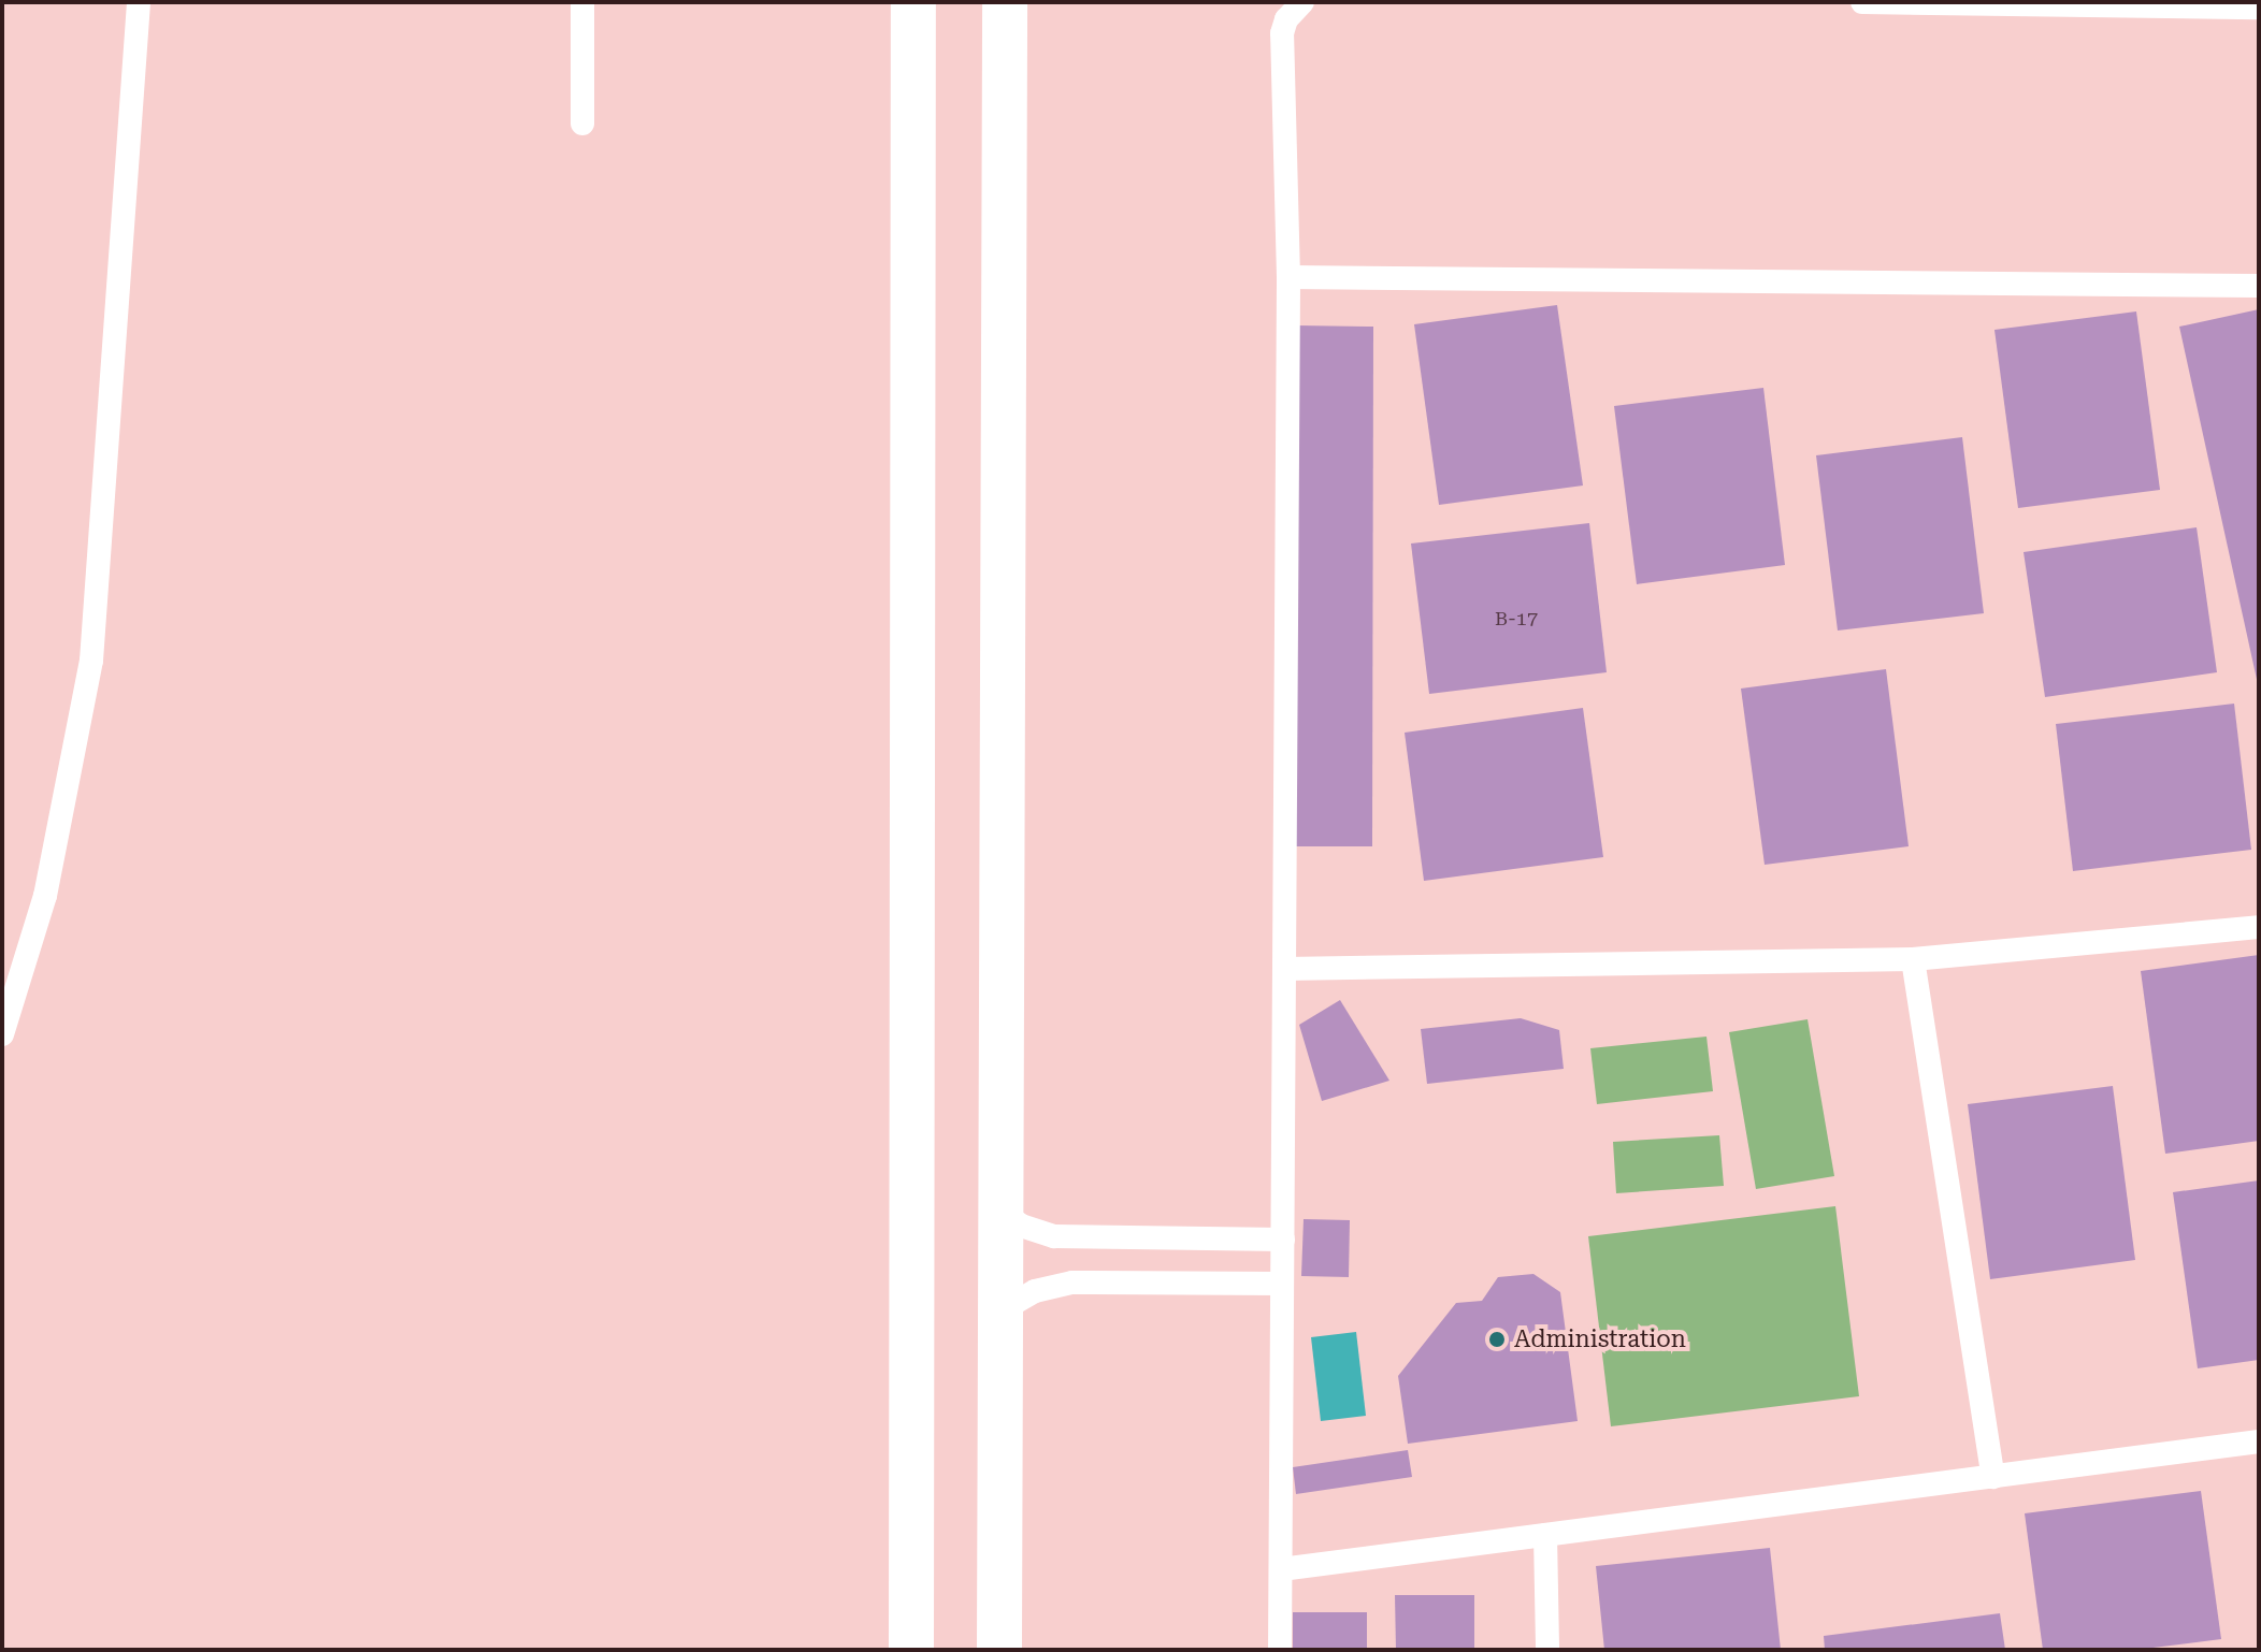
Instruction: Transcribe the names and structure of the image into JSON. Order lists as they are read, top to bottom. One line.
{"places":["Administration"],"house_numbers":["B-17"]}
